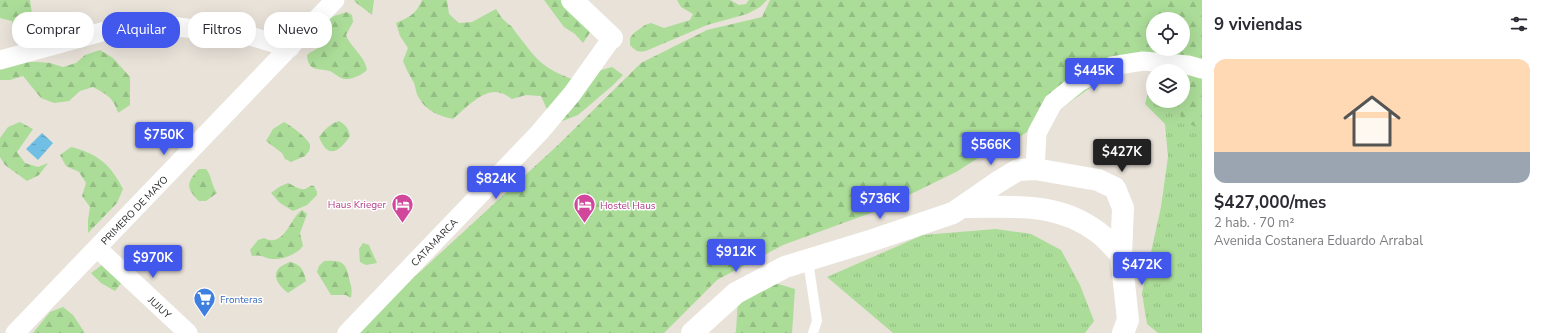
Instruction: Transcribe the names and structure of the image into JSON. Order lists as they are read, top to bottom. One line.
{"streets":{"street":["PRIMERO DE MAYO","CATAMARCA","JUJUY"]},"crossings":[["PRIMERO DE MAYO","JUJUY"]],"places":{"hotel":["Haus Krieger","Hostel Haus"],"supermarket":["Fronteras"]},"page":{"heading":"9 viviendas","chip":["Comprar","Alquilar","Filtros","Nuevo"],"list":[{"name":"$427,000/mes","note":"2 hab. · 70 m² · Avenida Costanera Eduardo Arrabal"}],"price":["$445K","$750K","$566K","$427K","$824K","$736K","$912K","$970K","$472K"]}}
